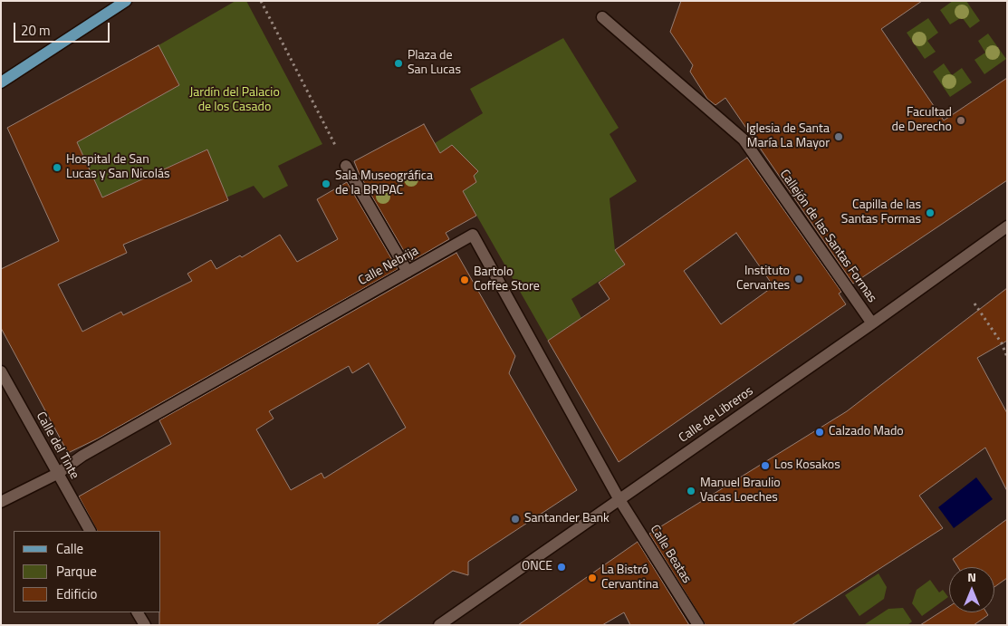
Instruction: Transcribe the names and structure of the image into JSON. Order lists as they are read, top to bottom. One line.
{"streets":{"street":["Callejón de las Santas Formas","Calle Nebrija","Calle de Libreros","Calle del Tinte","Calle Beatas"]},"crossings":[["Callejón de las Santas Formas","Calle de Libreros"],["Calle Nebrija","Calle de Libreros"],["Calle Nebrija","Calle del Tinte"],["Calle Nebrija","Calle Beatas"],["Calle de Libreros","Calle Beatas"]],"parks":["Jardín del Palacio de los Casado"],"places":["Plaza de San Lucas","Facultad de Derecho","Iglesia de Santa María La Mayor","Hospital de San Lucas y San Nicolás","Sala Museográfica de la BRIPAC","Capilla de las Santas Formas","Instituto Cervantes","Bartolo Coffee Store","Calzado Mado","Los Kosakos","Manuel Braulio Vacas Loeches","Santander Bank","ONCE","La Bistró Cervantina"],"legend":["Calle","Parque","Edificio"],"scale_bar":"20 m","north":"top"}
